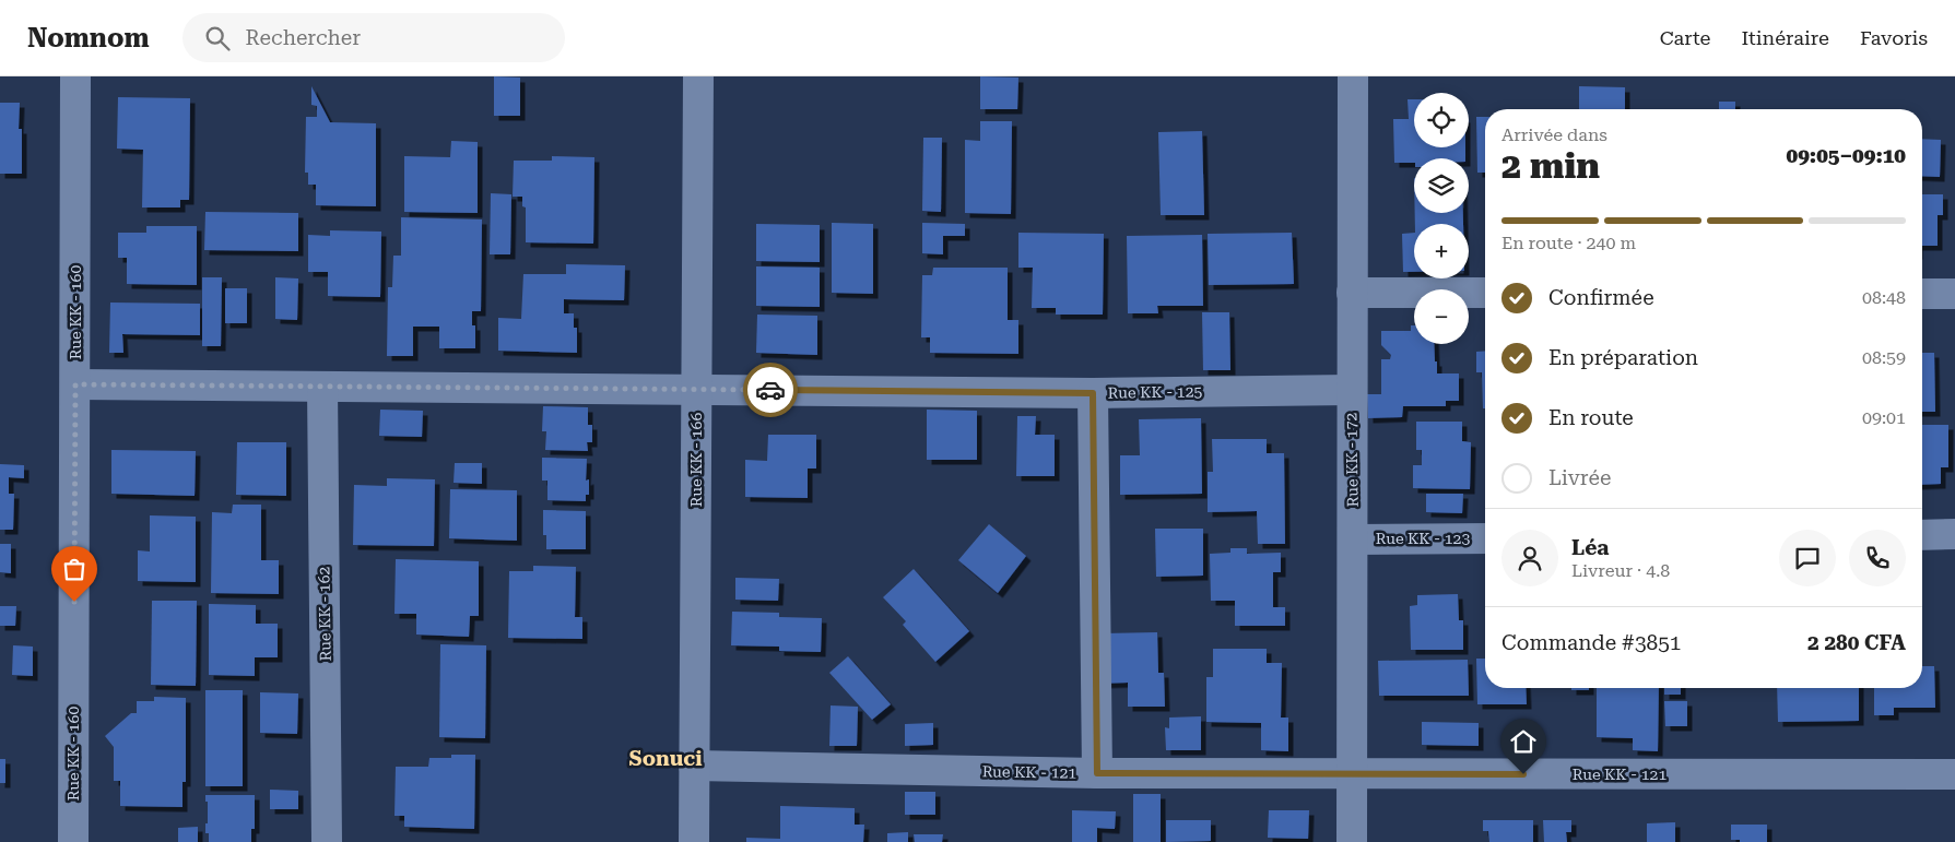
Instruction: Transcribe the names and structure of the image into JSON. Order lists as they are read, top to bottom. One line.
{"streets":{"street":["Rue KK - 160","Rue KK - 125","Rue KK - 166","Rue KK - 172","Rue KK - 123","Rue KK - 162","Rue KK - 121"]},"crossings":[["Rue KK - 160","Rue KK - 125"],["Rue KK - 125","Rue KK - 166"],["Rue KK - 125","Rue KK - 172"],["Rue KK - 125","Rue KK - 162"],["Rue KK - 166","Rue KK - 121"],["Rue KK - 172","Rue KK - 123"],["Rue KK - 172","Rue KK - 121"]],"districts":["Sonuci"],"page":{"header":"Nomnom","search":"Rechercher","nav":["Carte","Itinéraire","Favoris"],"map_buttons":["+","−"],"heading":["2 min","Arrivée dans","09:05–09:10"],"panel":["Léa","Livreur · 4.8","Commande #3851","2 280 CFA"],"bar":"En route · 240 m","list":[["Confirmée","08:48"],["En préparation","08:59"],["En route","09:01"],"Livrée"]}}
